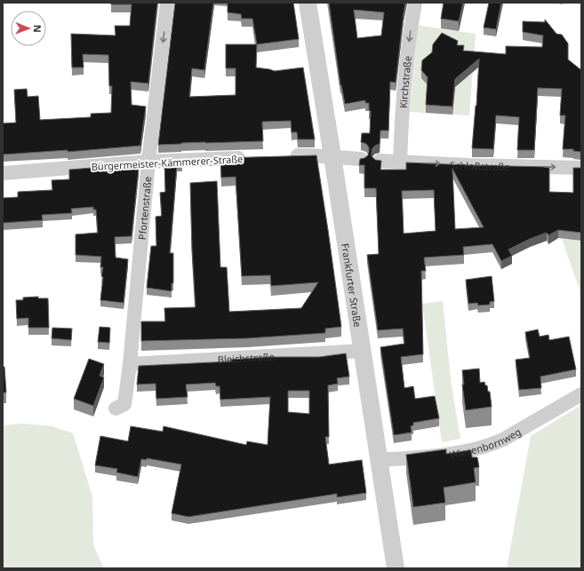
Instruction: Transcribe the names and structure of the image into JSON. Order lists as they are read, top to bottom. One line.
{"streets":{"street":["Kirchstraße","Bürgermeister-Kämmerer-Straße","Schloßstraße","Pfortenstraße","Frankfurter Straße","Bleichstraße","Wiesenbornweg"]},"crossings":[["Kirchstraße","Schloßstraße"],["Bürgermeister-Kämmerer-Straße","Pfortenstraße"],["Pfortenstraße","Bleichstraße"],["Frankfurter Straße","Bleichstraße"],["Frankfurter Straße","Wiesenbornweg"]],"one_way":["Kirchstraße","Schloßstraße","Pfortenstraße"],"north":"right"}
